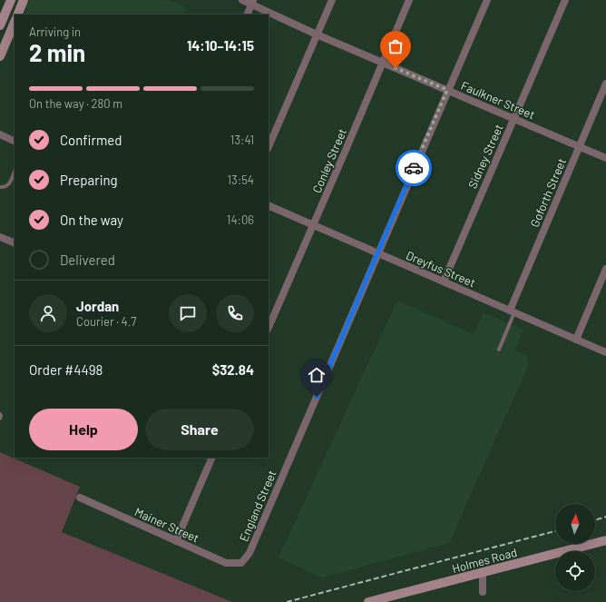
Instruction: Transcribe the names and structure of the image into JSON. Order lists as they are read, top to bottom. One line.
{"streets":{"main road":["Holmes Road"],"street":["Faulkner Street","Sidney Street","Conley Street","Goforth Street","Dreyfus Street","England Street","Mainer Street"]},"crossings":[["Faulkner Street","Sidney Street"],["Faulkner Street","Conley Street"],["Faulkner Street","Goforth Street"],["Faulkner Street","England Street"],["Sidney Street","Dreyfus Street"],["Conley Street","Dreyfus Street"],["Goforth Street","Dreyfus Street"],["Dreyfus Street","England Street"],["England Street","Mainer Street"]],"north":"top","page":{"heading":["2 min","Arriving in","14:10–14:15"],"panel":["Jordan","Courier · 4.7","Order #4498","$32.84"],"bar":"On the way · 280 m","list":[["Confirmed","13:41"],["Preparing","13:54"],["On the way","14:06"],"Delivered"],"buttons":["Help","Share"]}}
